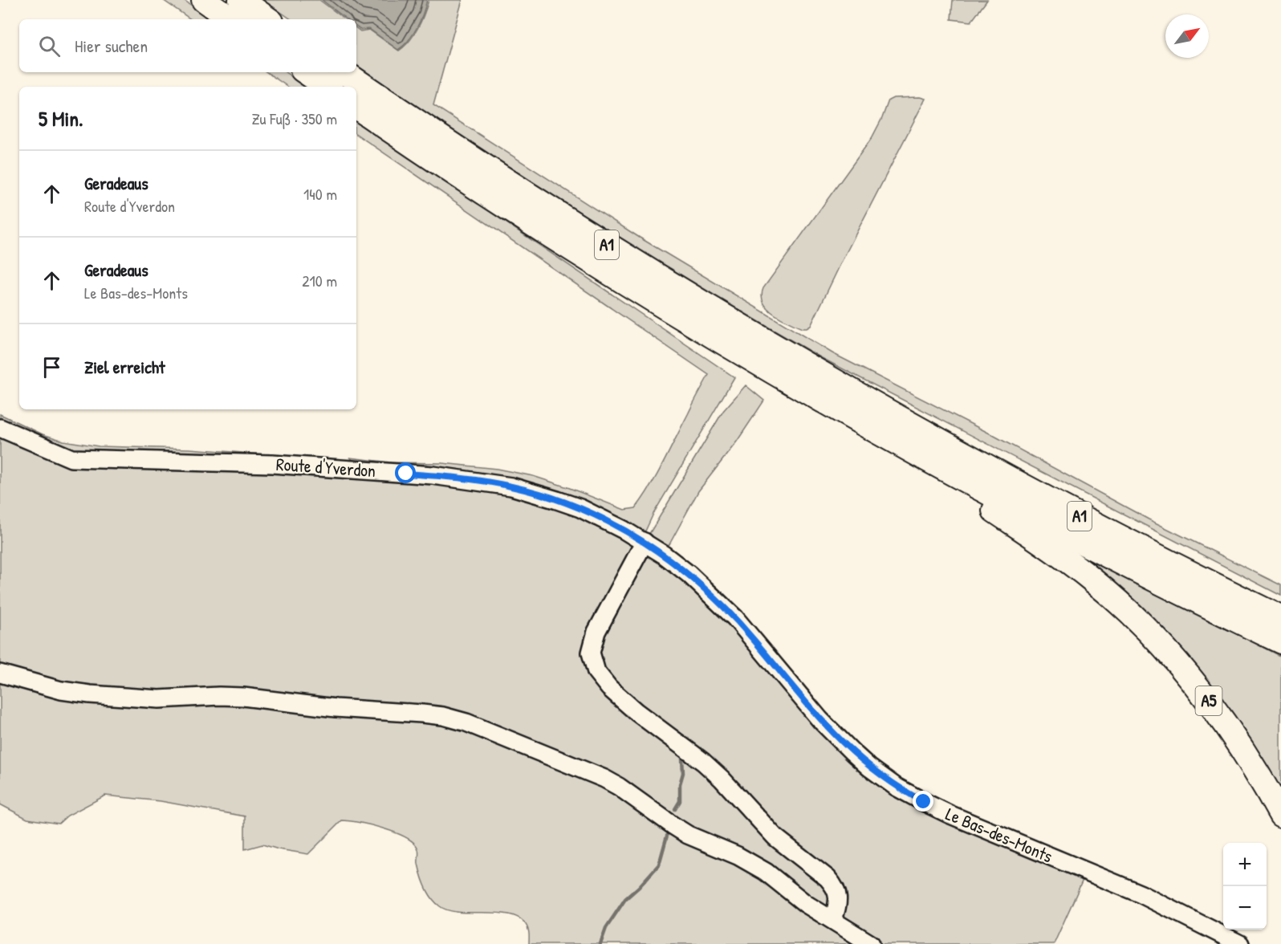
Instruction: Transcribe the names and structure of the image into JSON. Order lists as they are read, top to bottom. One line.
{"streets":{"highway":["A1","A5"],"street":["Route d'Yverdon","Le Bas-des-Monts"]},"crossings":[["A1","A5"],["Route d'Yverdon","Le Bas-des-Monts"]],"north":"top right","page":{"search":"Hier suchen","heading":["5 Min.","Zu Fuß · 350 m"],"list":[["Geradeaus","Route d'Yverdon","140 m"],["Geradeaus","Le Bas-des-Monts","210 m"],"Ziel erreicht"],"map_buttons":["+","−"]}}
